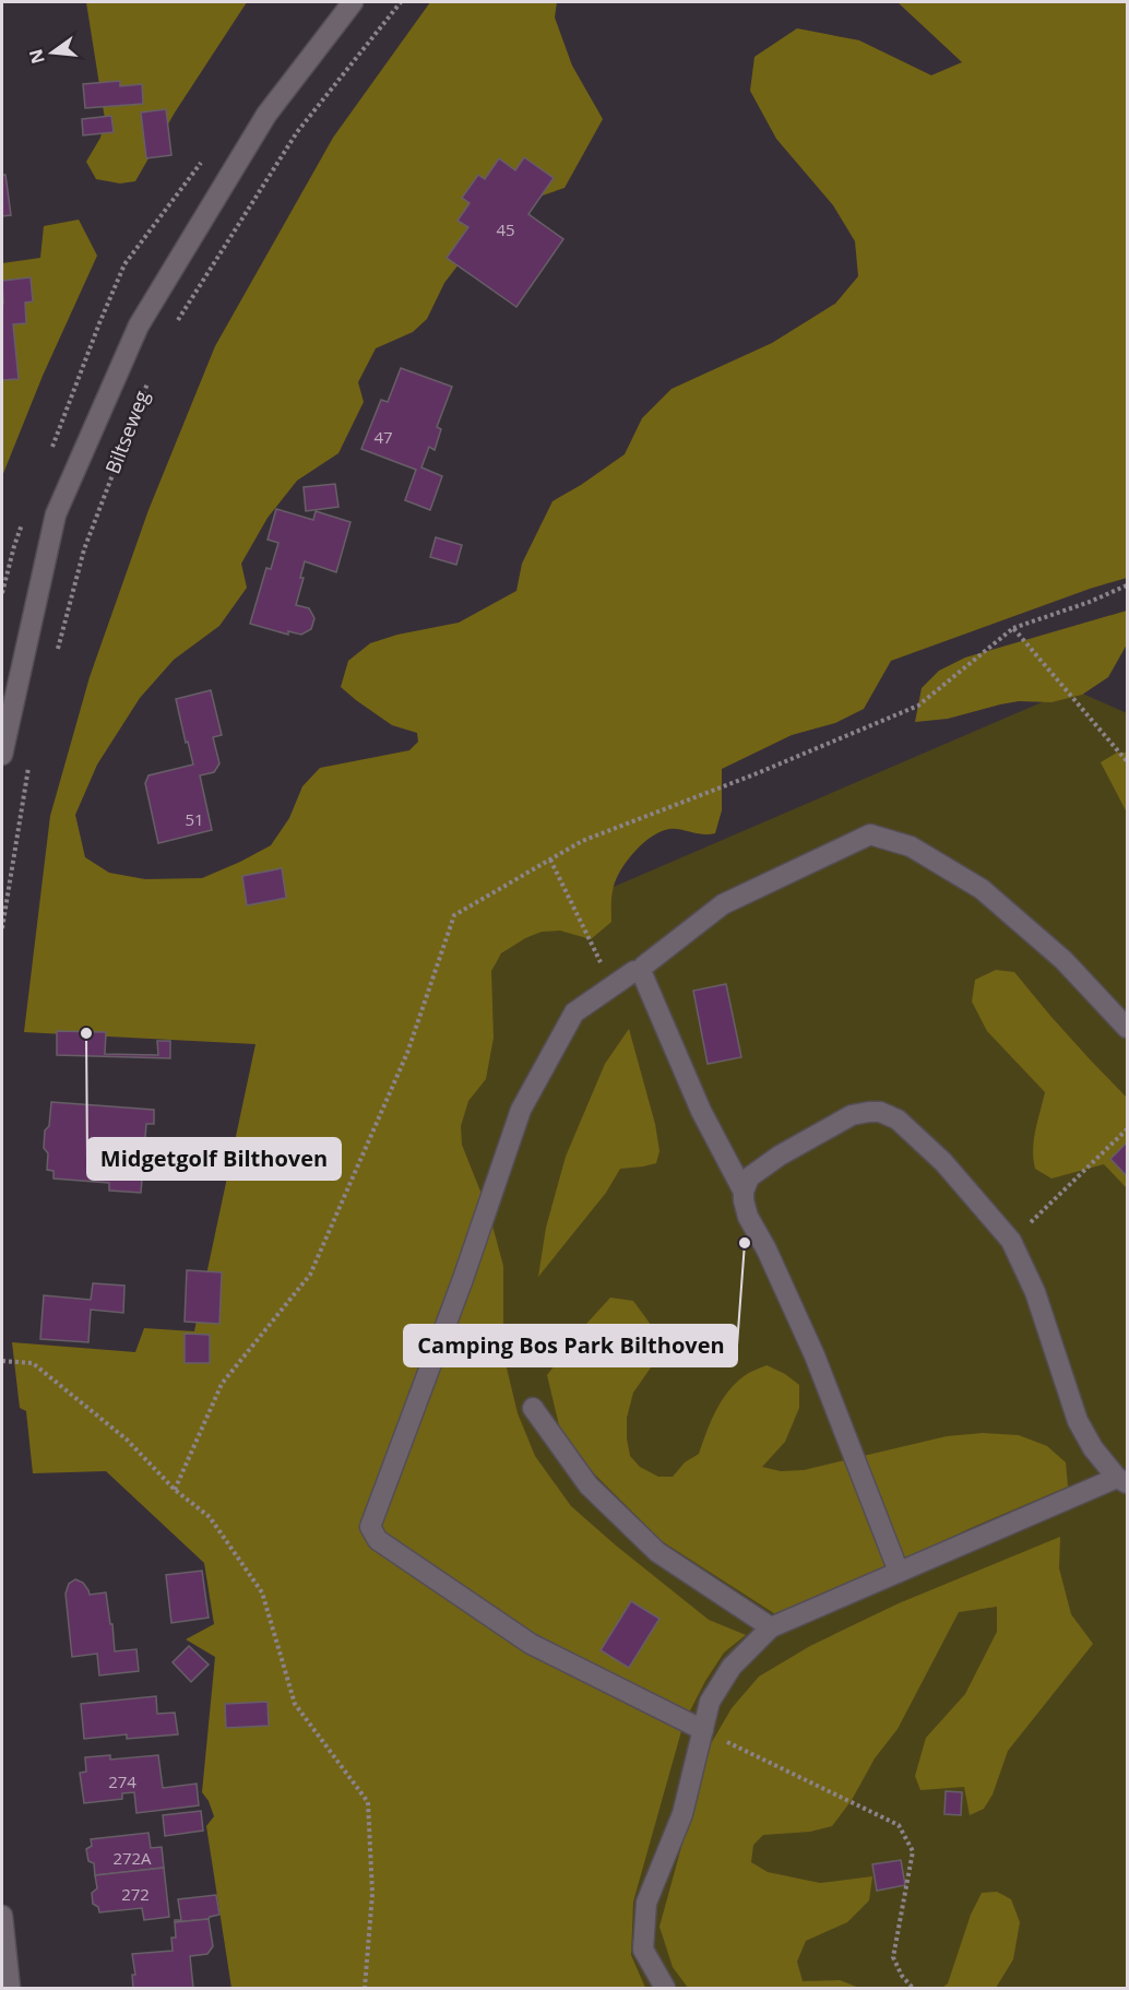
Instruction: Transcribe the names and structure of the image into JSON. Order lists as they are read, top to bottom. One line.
{"streets":{"street":["Biltseweg"]},"places":["Midgetgolf Bilthoven","Camping Bos Park Bilthoven"],"house_numbers":["45","47","51","274","272A","272"],"north":"left"}
